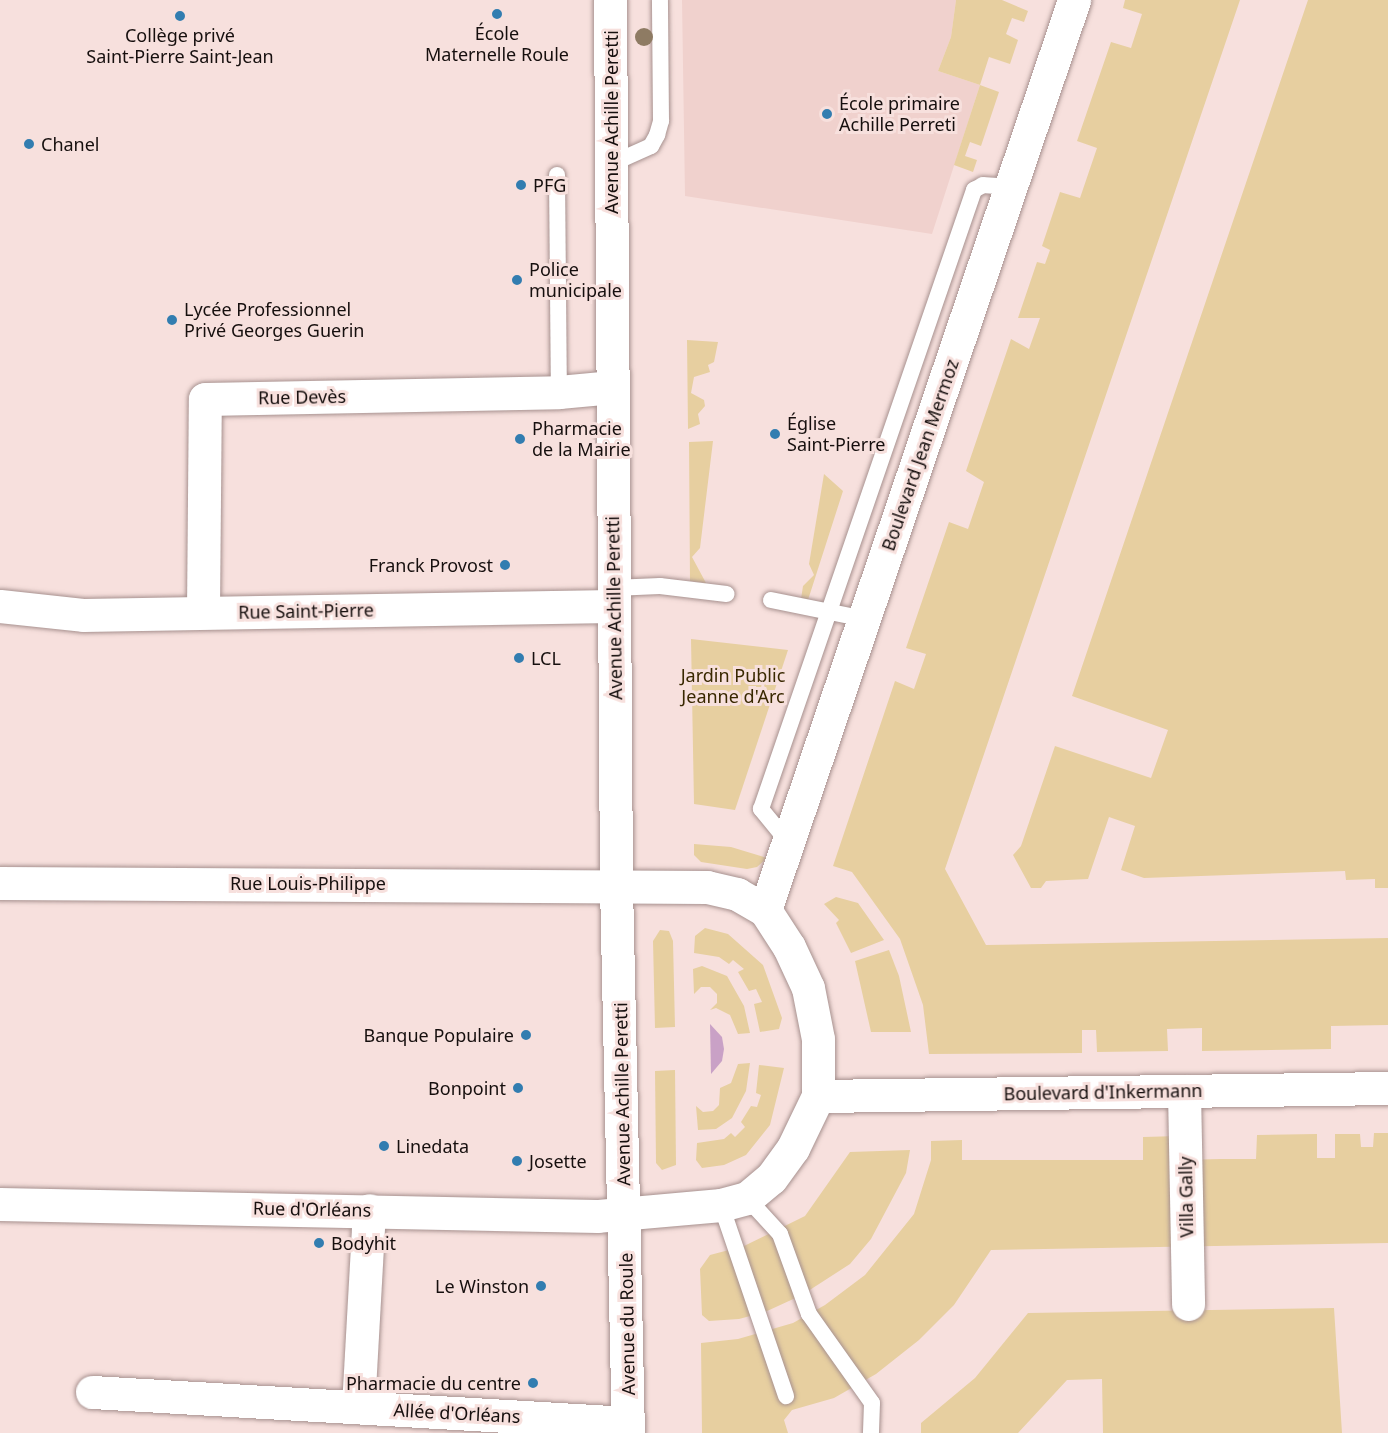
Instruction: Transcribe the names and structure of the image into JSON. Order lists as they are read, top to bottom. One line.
{"streets":{"street":["Avenue Achille Peretti","Rue Devès","Boulevard Jean Mermoz","Rue Saint-Pierre","Rue Louis-Philippe","Boulevard d'Inkermann","Villa Gally","Rue d'Orléans","Avenue du Roule","Allée d'Orléans"]},"crossings":[["Avenue Achille Peretti","Rue Devès"],["Avenue Achille Peretti","Rue Saint-Pierre"],["Avenue Achille Peretti","Rue Louis-Philippe"],["Avenue Achille Peretti","Rue d'Orléans"],["Avenue Achille Peretti","Avenue du Roule"],["Rue Devès","Rue Saint-Pierre"],["Boulevard Jean Mermoz","Rue Louis-Philippe"],["Boulevard d'Inkermann","Villa Gally"],["Rue d'Orléans","Avenue du Roule"],["Avenue du Roule","Allée d'Orléans"]],"parks":["Jardin Public Jeanne d'Arc"],"places":["École Maternelle Roule","Collège privé Saint-Pierre Saint-Jean","École primaire Achille Perreti","Chanel","PFG","Police municipale","Lycée Professionnel Privé Georges Guerin","Église Saint-Pierre","Pharmacie de la Mairie","Franck Provost","LCL","Banque Populaire","Bonpoint","Linedata","Josette","Bodyhit","Le Winston","Pharmacie du centre"]}
